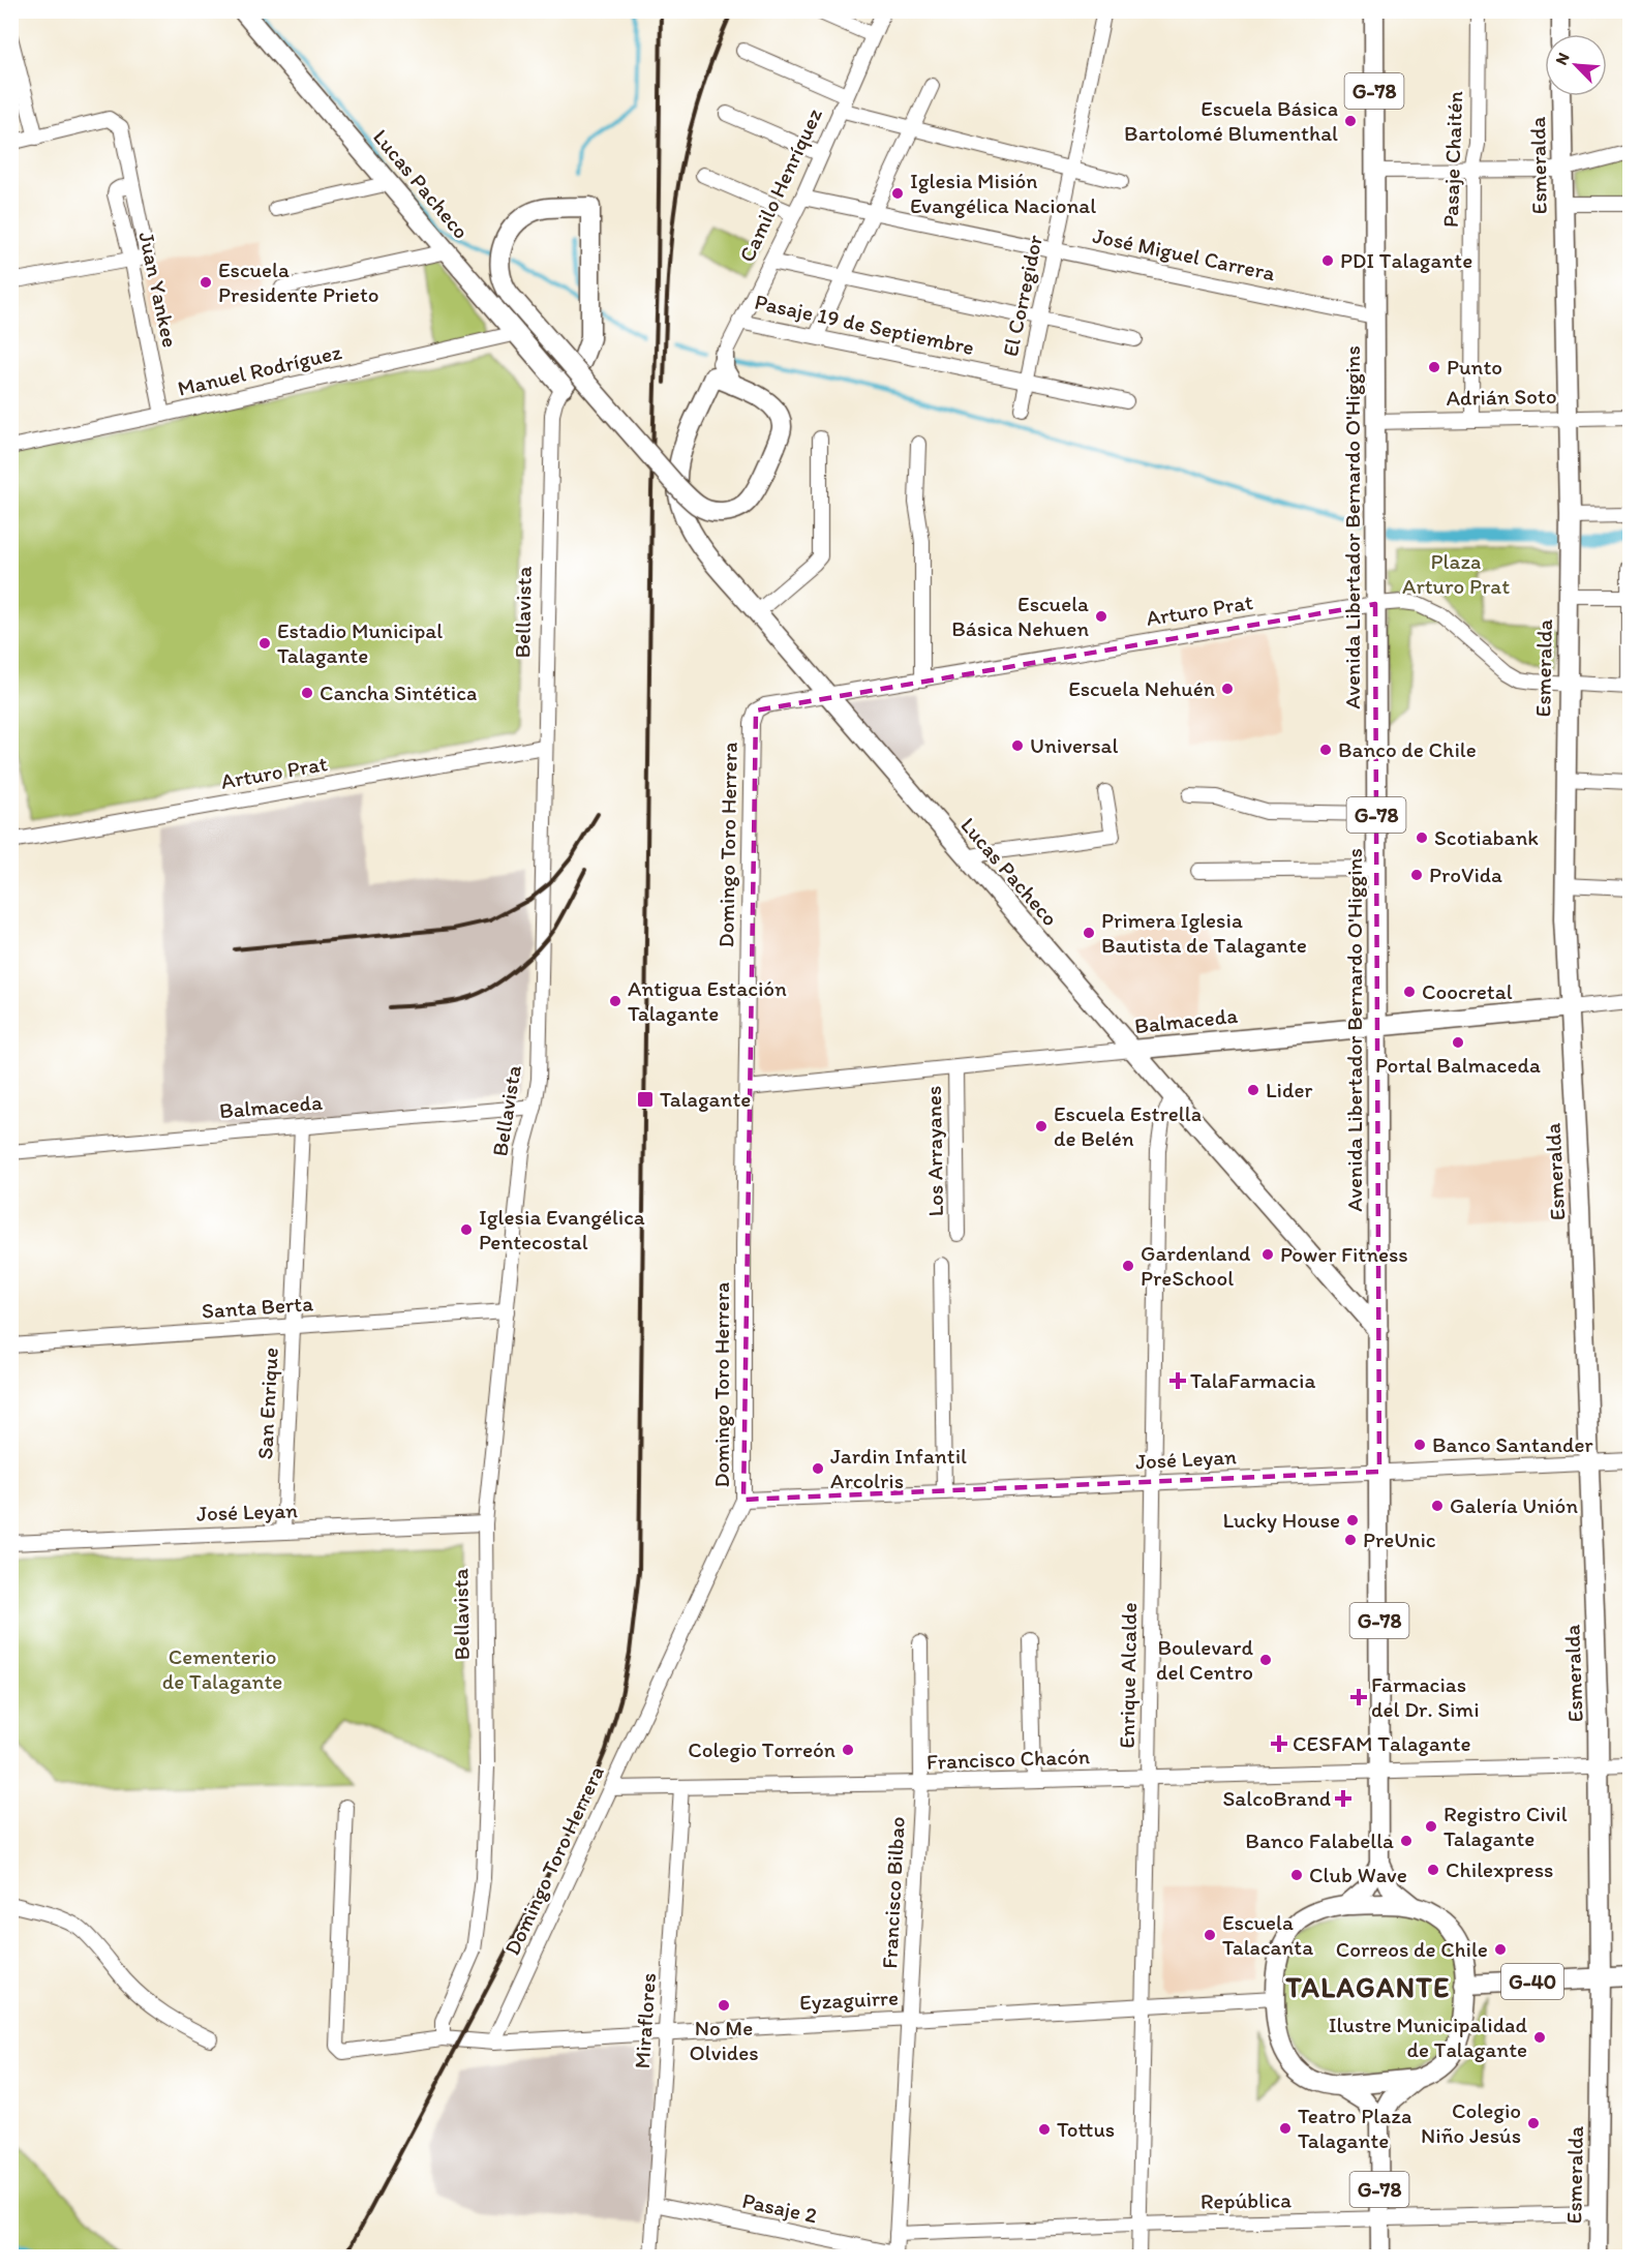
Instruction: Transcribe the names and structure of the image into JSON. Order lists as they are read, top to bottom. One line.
{"streets":{"main road":["G-78","Esmeralda","Lucas Pacheco","Avenida Libertador Bernardo O'Higgins","Bellavista","Balmaceda","G-40"],"street":["Pasaje Chaitén","Camilo Henríquez","José Miguel Carrera","Juan Yankee","El Corregidor","Pasaje 19 de Septiembre","Manuel Rodríguez","Adrián Soto","Arturo Prat","Domingo Toro Herrera","Los Arrayanes","Santa Berta","San Enrique","José Leyan","Enrique Alcalde","Francisco Chacón","Francisco Bilbao","Eyzaguirre","Miraflores","República","Pasaje 2"]},"crossings":[["G-78","Avenida Libertador Bernardo O'Higgins"],["G-78","G-40"],["G-78","Eyzaguirre"],["G-78","República"],["Pasaje Chaitén","Adrián Soto"],["Esmeralda","Adrián Soto"],["Esmeralda","Arturo Prat"],["Esmeralda","Balmaceda"],["Esmeralda","José Leyan"],["Esmeralda","Francisco Chacón"],["Esmeralda","G-40"],["Esmeralda","República"],["Lucas Pacheco","Camilo Henríquez"],["Lucas Pacheco","Manuel Rodríguez"],["Lucas Pacheco","Avenida Libertador Bernardo O'Higgins"],["Lucas Pacheco","Arturo Prat"],["Lucas Pacheco","Bellavista"],["Lucas Pacheco","Balmaceda"],["Lucas Pacheco","Enrique Alcalde"],["Camilo Henríquez","José Miguel Carrera"],["Camilo Henríquez","Pasaje 19 de Septiembre"],["José Miguel Carrera","El Corregidor"],["José Miguel Carrera","Avenida Libertador Bernardo O'Higgins"],["Juan Yankee","Manuel Rodríguez"],["El Corregidor","Pasaje 19 de Septiembre"],["Adrián Soto","Avenida Libertador Bernardo O'Higgins"],["Avenida Libertador Bernardo O'Higgins","Arturo Prat"],["Avenida Libertador Bernardo O'Higgins","Balmaceda"],["Avenida Libertador Bernardo O'Higgins","José Leyan"],["Avenida Libertador Bernardo O'Higgins","Francisco Chacón"],["Avenida Libertador Bernardo O'Higgins","G-40"],["Avenida Libertador Bernardo O'Higgins","Eyzaguirre"],["Arturo Prat","Bellavista"],["Arturo Prat","Domingo Toro Herrera"],["Bellavista","Balmaceda"],["Bellavista","Santa Berta"],["Bellavista","José Leyan"],["Bellavista","Eyzaguirre"],["Domingo Toro Herrera","Balmaceda"],["Domingo Toro Herrera","José Leyan"],["Domingo Toro Herrera","Francisco Chacón"],["Domingo Toro Herrera","Eyzaguirre"],["Balmaceda","Los Arrayanes"],["Balmaceda","San Enrique"],["Santa Berta","San Enrique"],["San Enrique","José Leyan"],["José Leyan","Enrique Alcalde"],["Enrique Alcalde","Francisco Chacón"],["Enrique Alcalde","Eyzaguirre"],["Enrique Alcalde","República"],["Francisco Chacón","Francisco Bilbao"],["Francisco Chacón","Miraflores"],["Francisco Bilbao","Eyzaguirre"],["Francisco Bilbao","República"],["Francisco Bilbao","Pasaje 2"],["G-40","Eyzaguirre"],["Eyzaguirre","Miraflores"],["Miraflores","Pasaje 2"]],"districts":["TALAGANTE"],"parks":["Plaza Arturo Prat","Cementerio de Talagante"],"places":{"other":["Escuela Básica Bartolomé Blumenthal","Iglesia Misión Evangélica Nacional","PDI Talagante","Escuela Presidente Prieto","Punto","Escuela Básica Nehuen","Estadio Municipal Talagante","Escuela Nehuén","Cancha Sintética","Universal","Banco de Chile","Scotiabank","ProVida","Primera Iglesia Bautista de Talagante","Coocretal","Antigua Estación Talagante","Portal Balmaceda","Lider","Escuela Estrella de Belén","Iglesia Evangélica Pentecostal","Power Fitness","Gardenland PreSchool","Banco Santander","Jardin Infantil Arcolris","Galería Unión","Lucky House","PreUnic","Boulevard del Centro","Colegio Torreón","Registro Civil Talagante","Banco Falabella","Chilexpress","Club Wave","Escuela Talacanta","Correos de Chile","No Me Olvides","Ilustre Municipalidad de Talagante","Colegio Niño Jesús","Teatro Plaza Talagante","Tottus"],"transit":["Talagante"],"health":["TalaFarmacia","Farmacias del Dr. Simi","CESFAM Talagante","SalcoBrand"]},"north":"top left"}
